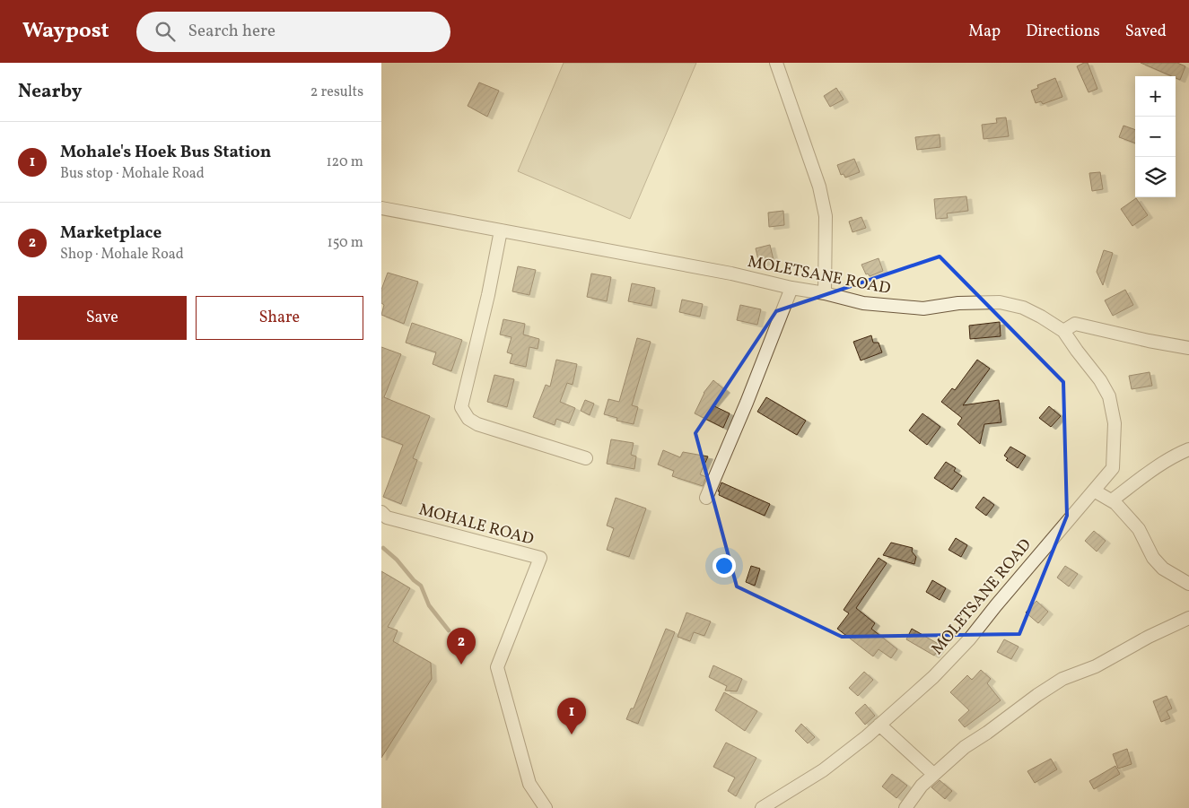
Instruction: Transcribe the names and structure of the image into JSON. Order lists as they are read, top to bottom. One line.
{"streets":{"street":["MOLETSANE ROAD","MOHALE ROAD"]},"page":{"header":"Waypost","search":"Search here","nav":["Map","Directions","Saved"],"heading":["Nearby","2 results"],"map_buttons":["+","−"],"list":[{"mark":"1","name":"Mohale's Hoek Bus Station","note":"Bus stop · Mohale Road","value":"120 m"},{"mark":"2","name":"Marketplace","note":"Shop · Mohale Road","value":"150 m"}],"buttons":["Save","Share"],"pins":["2","1"]}}
